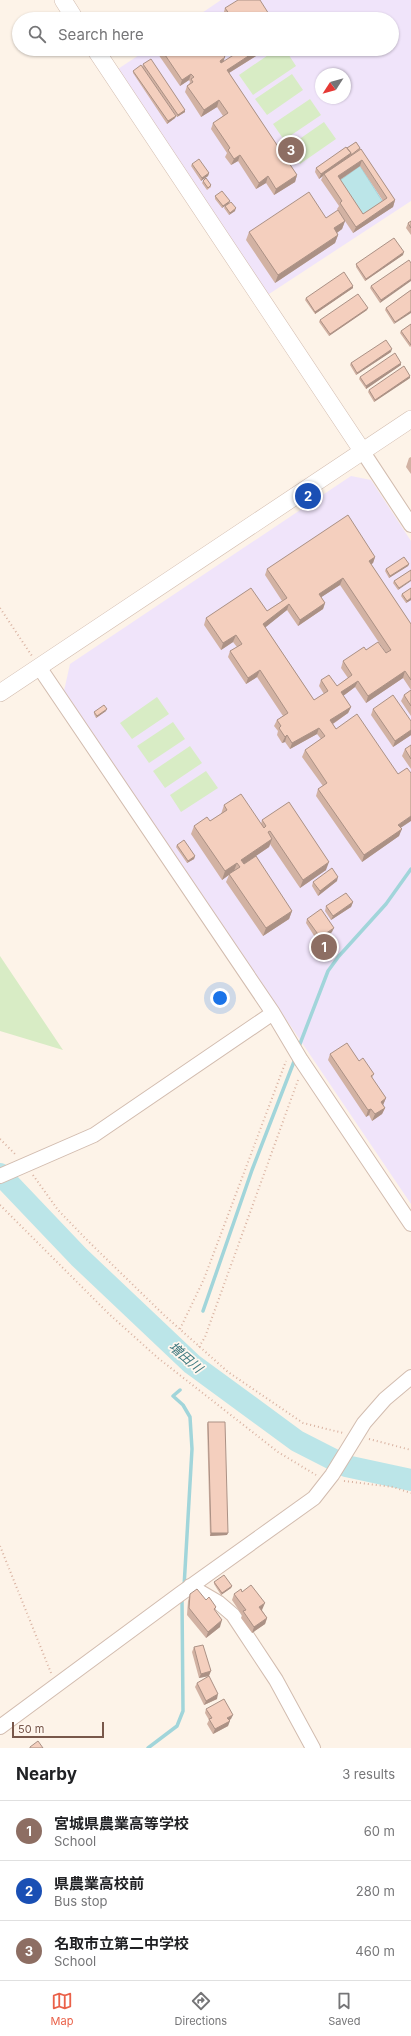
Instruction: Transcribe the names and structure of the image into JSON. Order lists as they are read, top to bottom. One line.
{"water":["増田川"],"scale_bar":"50 m","north":"bottom left","page":{"search":"Search here","pins":["3","2","1"],"scale":"50 m","heading":["Nearby","3 results"],"list":[{"mark":"1","name":"宮城県農業高等学校","note":"School","value":"60 m"},{"mark":"2","name":"県農業高校前","note":"Bus stop","value":"280 m"},{"mark":"3","name":"名取市立第二中学校","note":"School","value":"460 m"}],"nav":["Map","Directions","Saved"]}}
